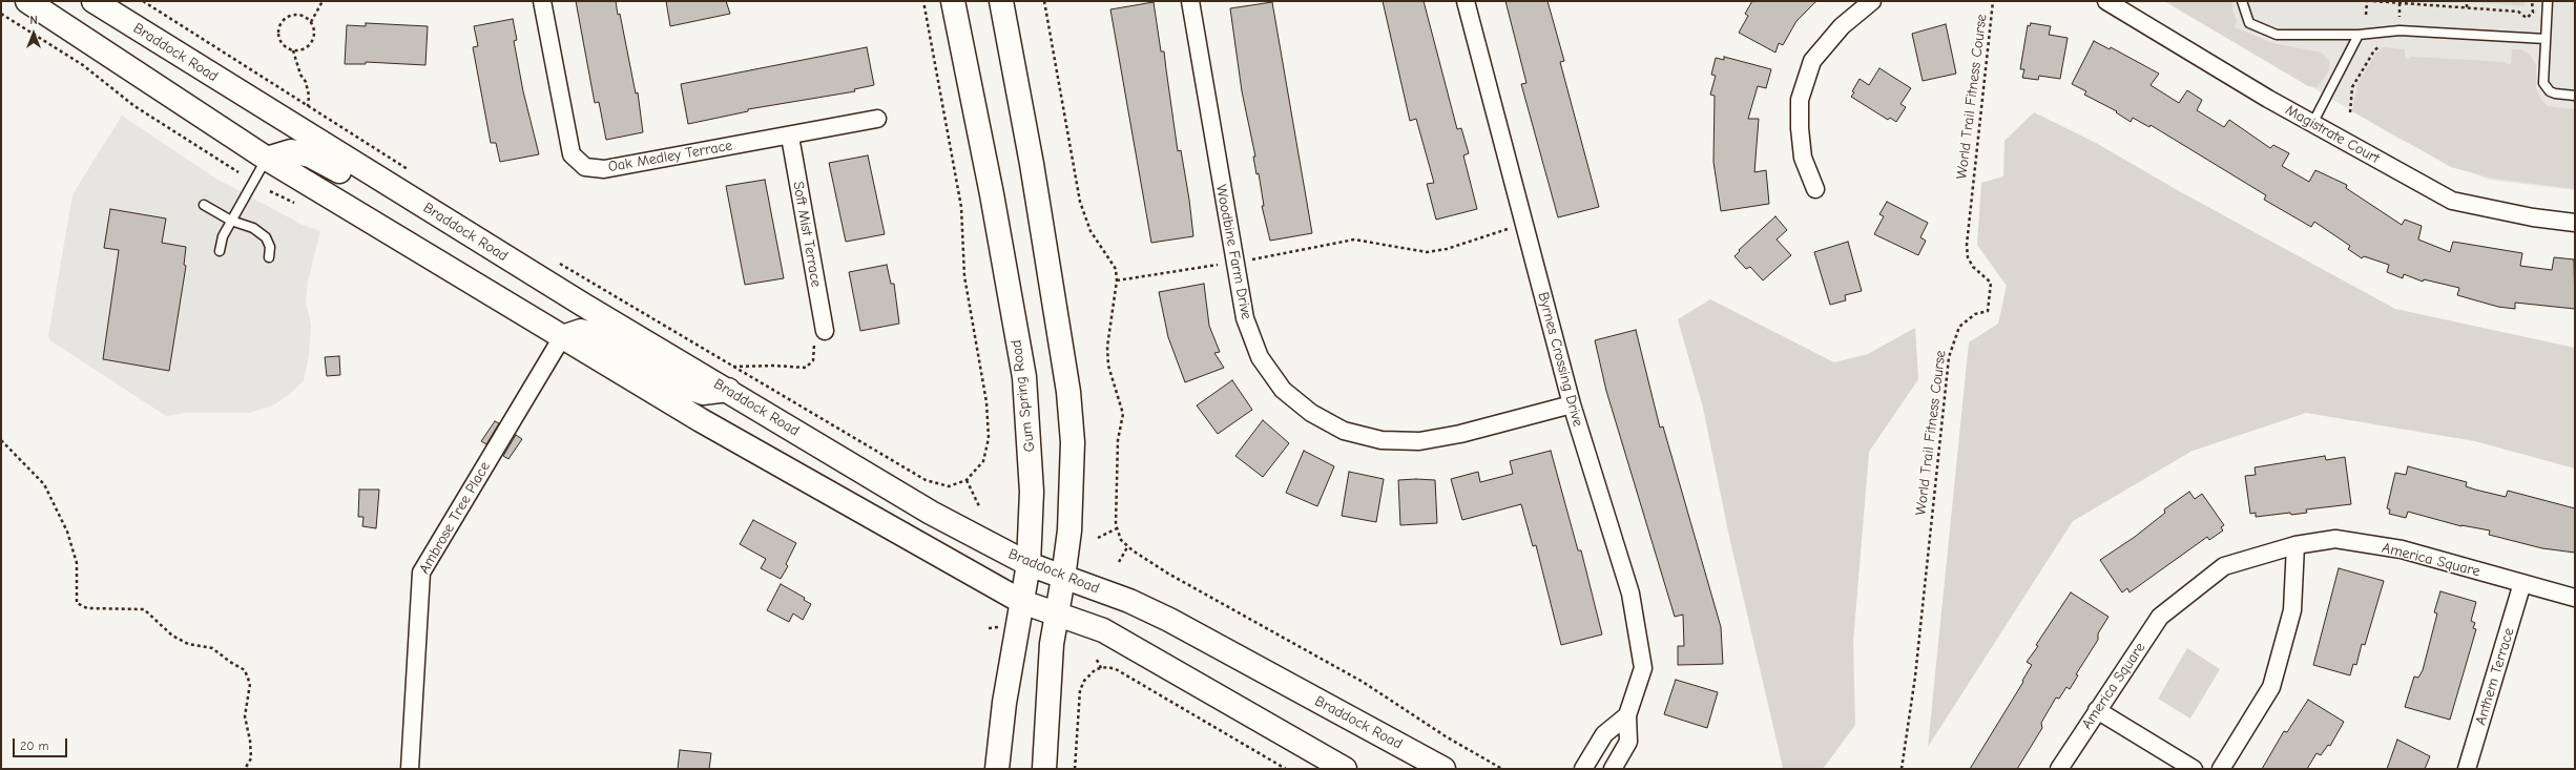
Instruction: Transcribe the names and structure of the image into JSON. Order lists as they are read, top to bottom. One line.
{"streets":{"main road":["Braddock Road","Gum Spring Road"],"street":["Magistrate Court","Oak Medley Terrace","Soft Mist Terrace","Woodbine Farm Drive","Byrnes Crossing Drive","Ambrose Tree Place","America Square","Anthem Terrace"],"path":["World Trail Fitness Course"]},"crossings":[["Braddock Road","Gum Spring Road"],["Oak Medley Terrace","Soft Mist Terrace"],["Woodbine Farm Drive","Byrnes Crossing Drive"],["America Square","Anthem Terrace"]],"scale_bar":"20 m","north":"top"}
